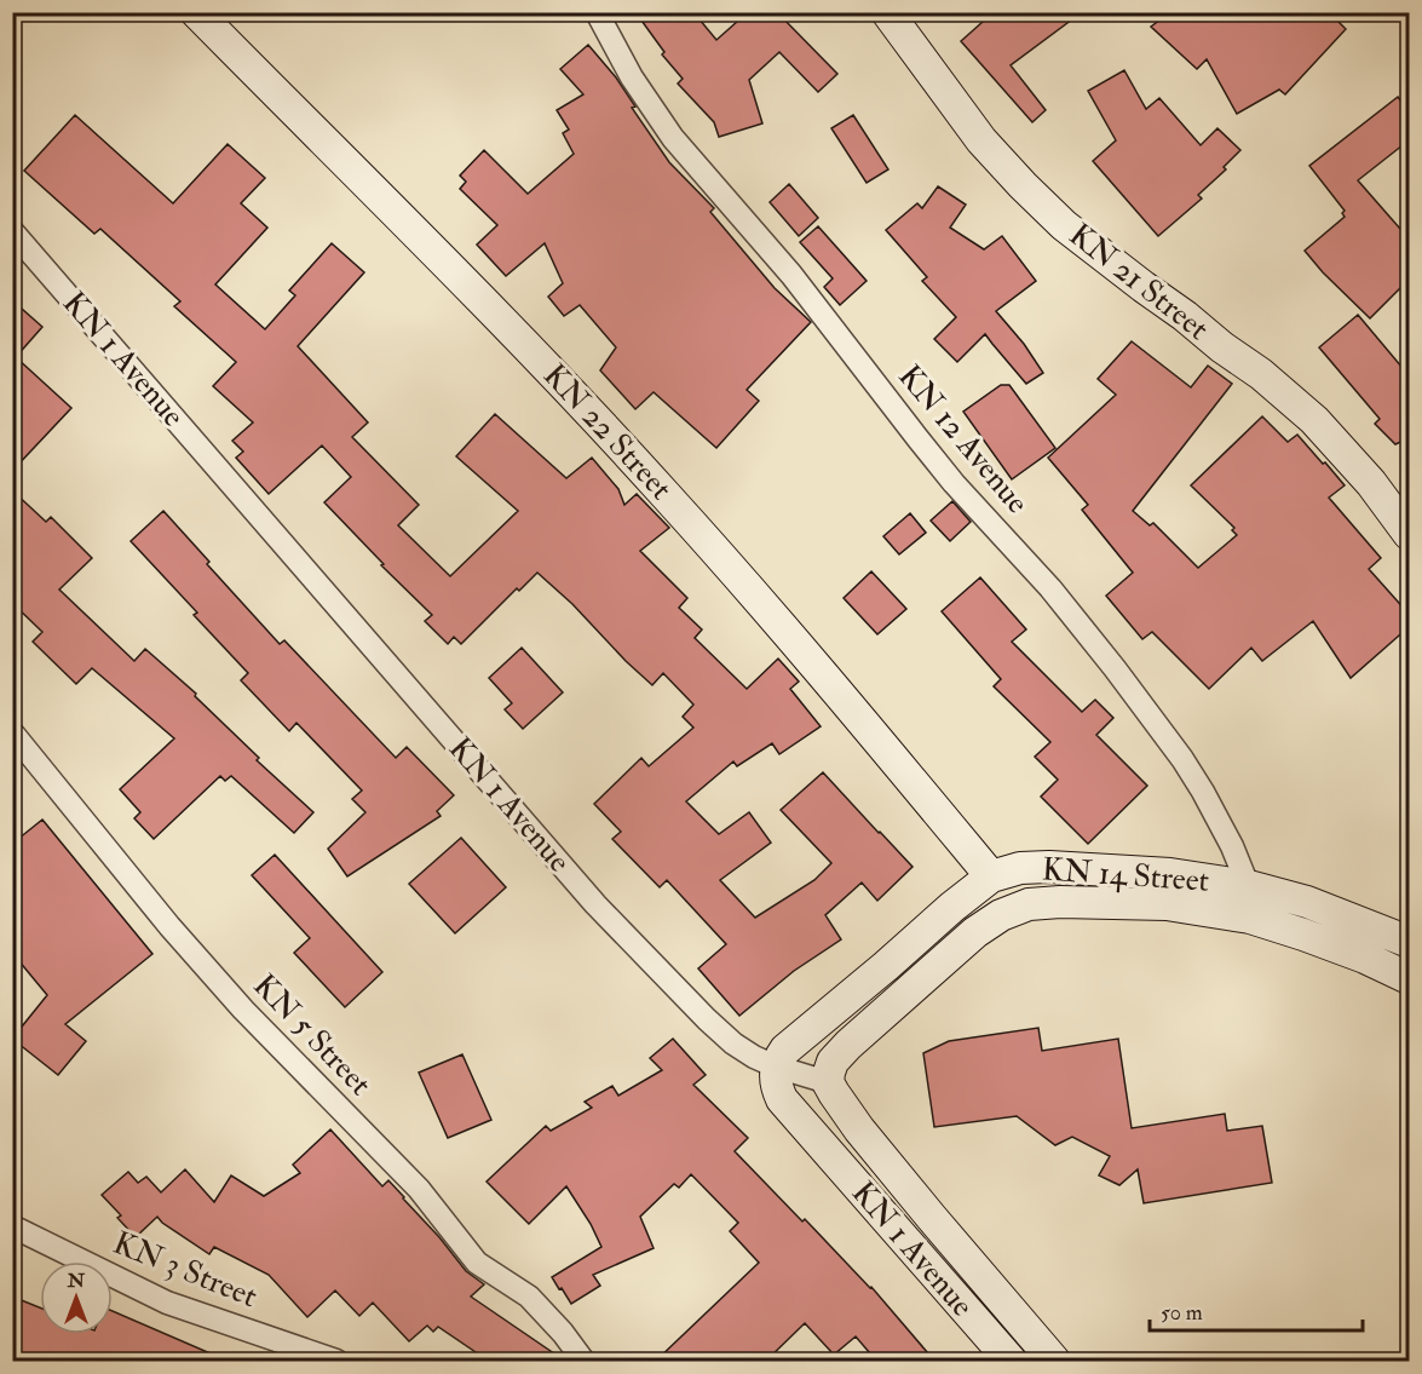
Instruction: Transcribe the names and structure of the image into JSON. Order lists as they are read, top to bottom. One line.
{"streets":{"street":["KN 21 Street","KN 1 Avenue","KN 22 Street","KN 12 Avenue","KN 14 Street","KN 5 Street","KN 3 Street"]},"crossings":[["KN 1 Avenue","KN 14 Street"],["KN 22 Street","KN 14 Street"],["KN 12 Avenue","KN 14 Street"]],"scale_bar":"50 m","north":"top"}
